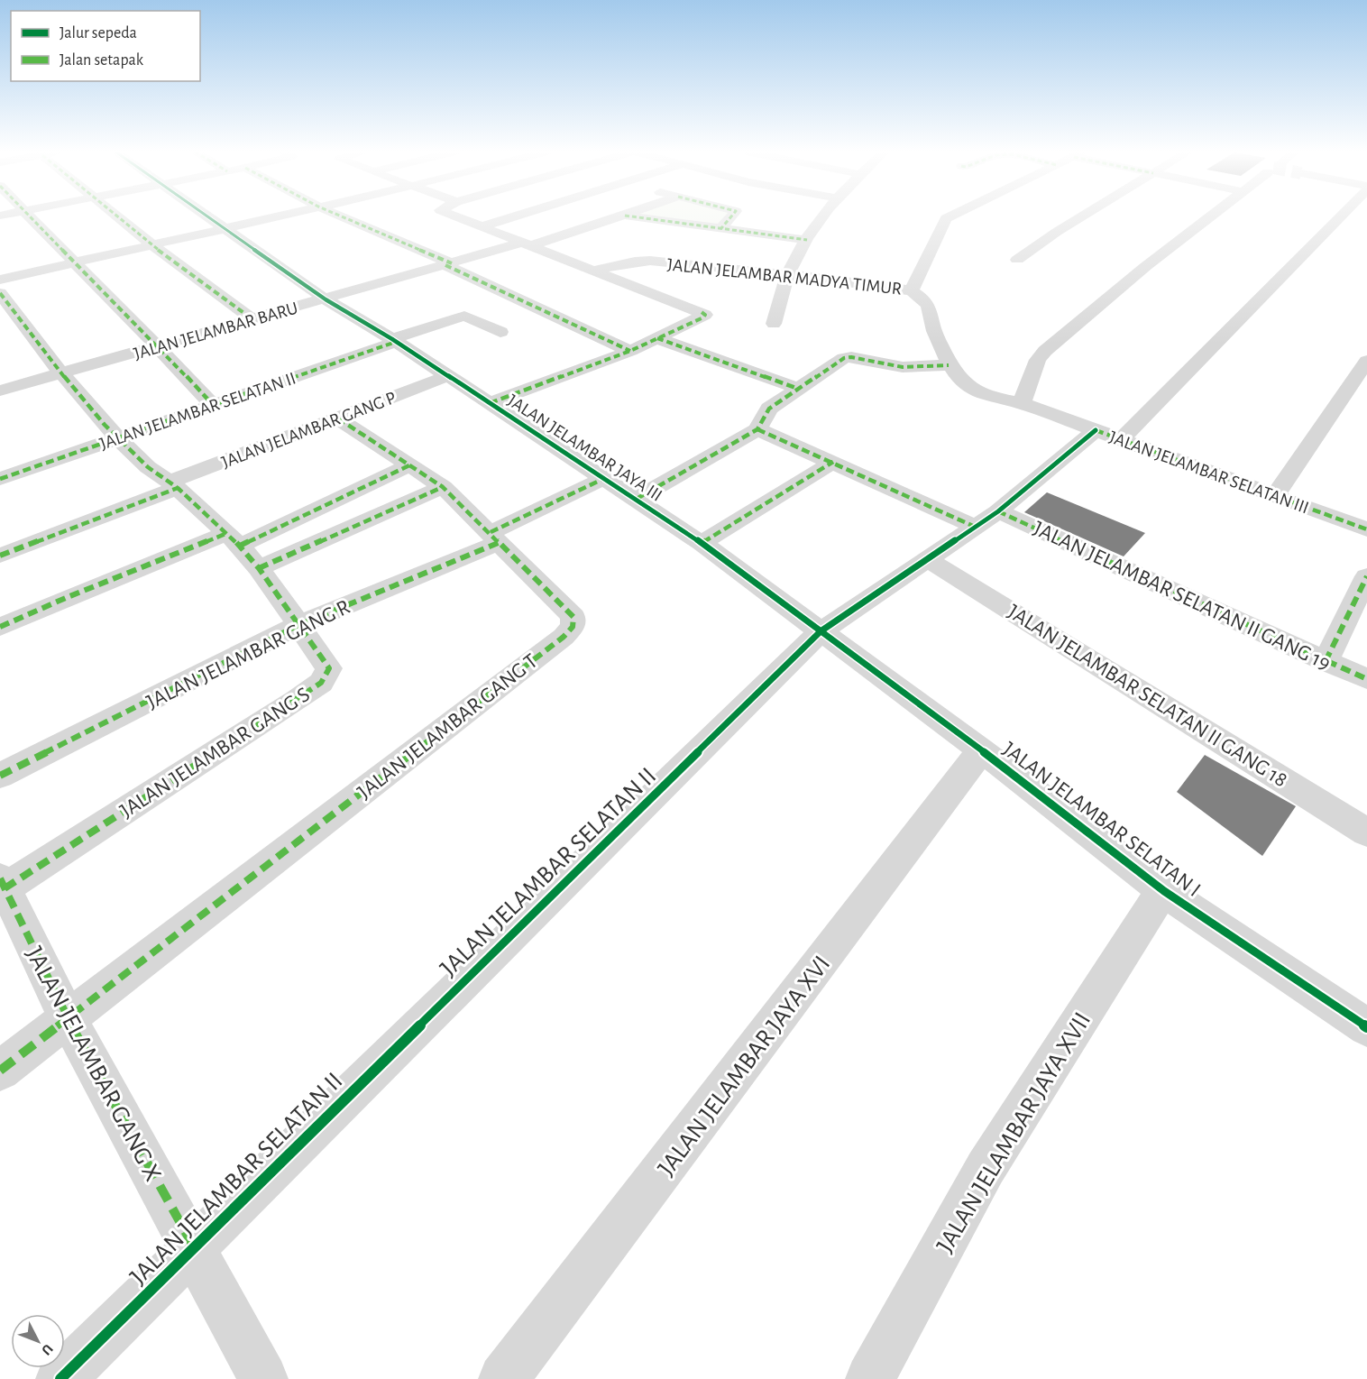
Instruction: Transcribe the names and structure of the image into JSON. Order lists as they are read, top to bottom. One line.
{"streets":{"street":["JALAN JELAMBAR MADYA TIMUR","JALAN JELAMBAR BARU","JALAN JELAMBAR SELATAN II","JALAN JELAMBAR GANG P","JALAN JELAMBAR JAYA III","JALAN JELAMBAR SELATAN III","JALAN JELAMBAR SELATAN II GANG 19","JALAN JELAMBAR GANG R","JALAN JELAMBAR SELATAN II GANG 18","JALAN JELAMBAR GANG T","JALAN JELAMBAR GANG S","JALAN JELAMBAR SELATAN I","JALAN JELAMBAR GANG X","JALAN JELAMBAR JAYA XVI","JALAN JELAMBAR JAYA XVII"]},"crossings":[["JALAN JELAMBAR MADYA TIMUR","JALAN JELAMBAR SELATAN III"],["JALAN JELAMBAR BARU","JALAN JELAMBAR JAYA III"],["JALAN JELAMBAR BARU","JALAN JELAMBAR GANG S"],["JALAN JELAMBAR SELATAN II","JALAN JELAMBAR JAYA III"],["JALAN JELAMBAR SELATAN II","JALAN JELAMBAR SELATAN III"],["JALAN JELAMBAR SELATAN II","JALAN JELAMBAR SELATAN II GANG 19"],["JALAN JELAMBAR SELATAN II","JALAN JELAMBAR SELATAN II GANG 18"],["JALAN JELAMBAR SELATAN II","JALAN JELAMBAR GANG S"],["JALAN JELAMBAR SELATAN II","JALAN JELAMBAR SELATAN I"],["JALAN JELAMBAR SELATAN II","JALAN JELAMBAR GANG X"],["JALAN JELAMBAR GANG P","JALAN JELAMBAR JAYA III"],["JALAN JELAMBAR GANG P","JALAN JELAMBAR GANG T"],["JALAN JELAMBAR GANG P","JALAN JELAMBAR GANG S"],["JALAN JELAMBAR JAYA III","JALAN JELAMBAR GANG R"],["JALAN JELAMBAR JAYA III","JALAN JELAMBAR SELATAN I"],["JALAN JELAMBAR GANG R","JALAN JELAMBAR GANG T"],["JALAN JELAMBAR GANG R","JALAN JELAMBAR GANG S"],["JALAN JELAMBAR GANG T","JALAN JELAMBAR GANG X"],["JALAN JELAMBAR GANG S","JALAN JELAMBAR GANG X"],["JALAN JELAMBAR SELATAN I","JALAN JELAMBAR JAYA XVI"],["JALAN JELAMBAR SELATAN I","JALAN JELAMBAR JAYA XVII"]],"legend":["Jalur sepeda","Jalan setapak"],"north":"bottom right"}
